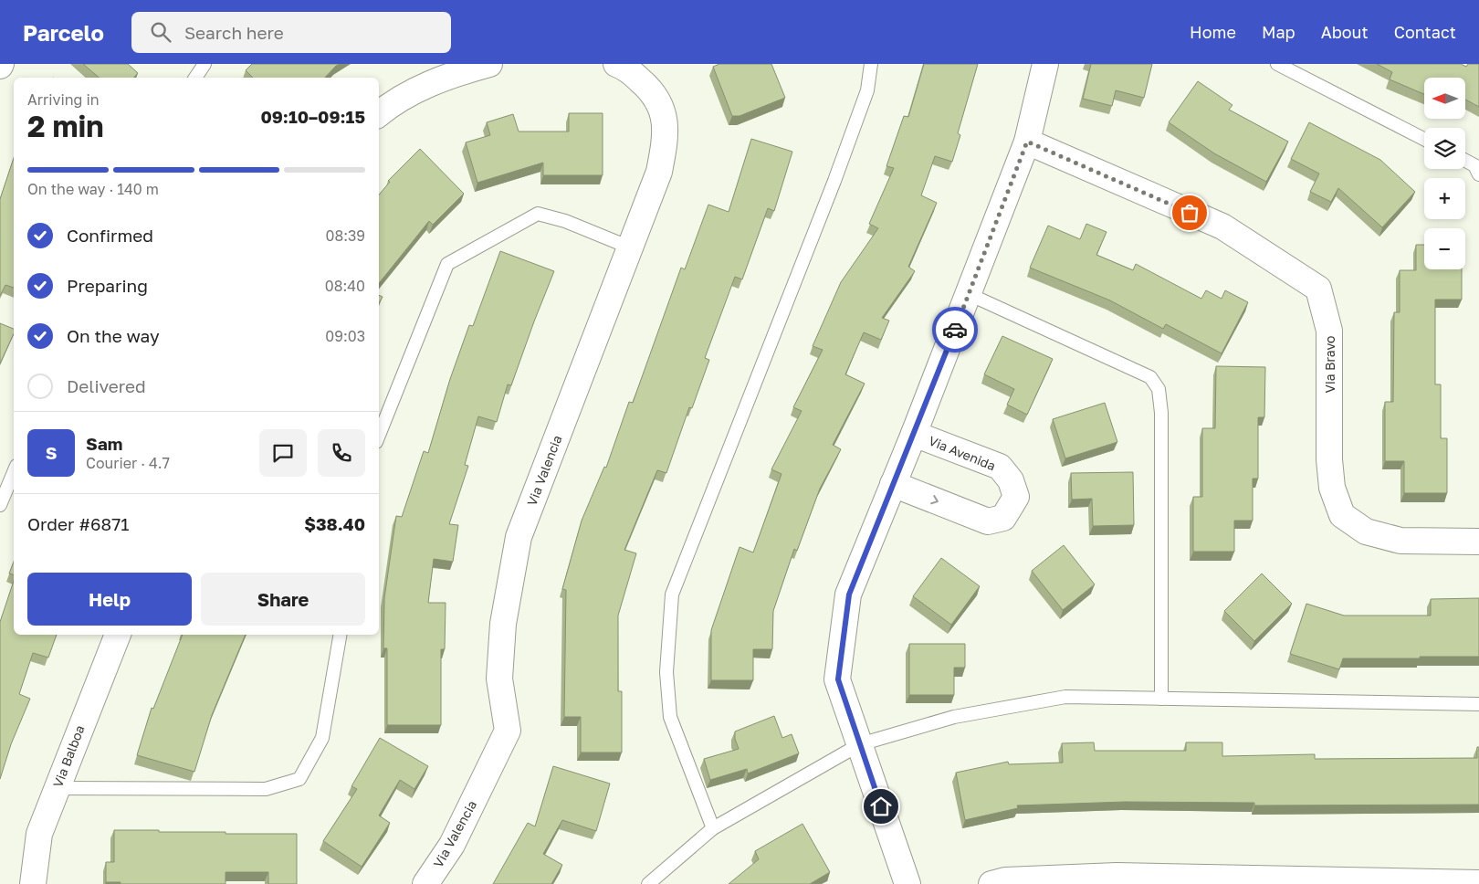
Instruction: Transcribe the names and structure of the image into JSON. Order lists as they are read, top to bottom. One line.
{"streets":{"street":["Via Bravo","Via Avenida","Via Valencia","Via Balboa"]},"crossings":[["Via Bravo","Via Avenida"]],"north":"left","page":{"header":"Parcelo","search":"Search here","nav":["Home","Map","About","Contact"],"map_buttons":["+","−"],"heading":["2 min","Arriving in","09:10–09:15"],"panel":["Sam","Courier · 4.7","Order #6871","$38.40"],"bar":"On the way · 140 m","list":[["Confirmed","08:39"],["Preparing","08:40"],["On the way","09:03"],"Delivered"],"round":"S","buttons":["Help","Share"]}}
